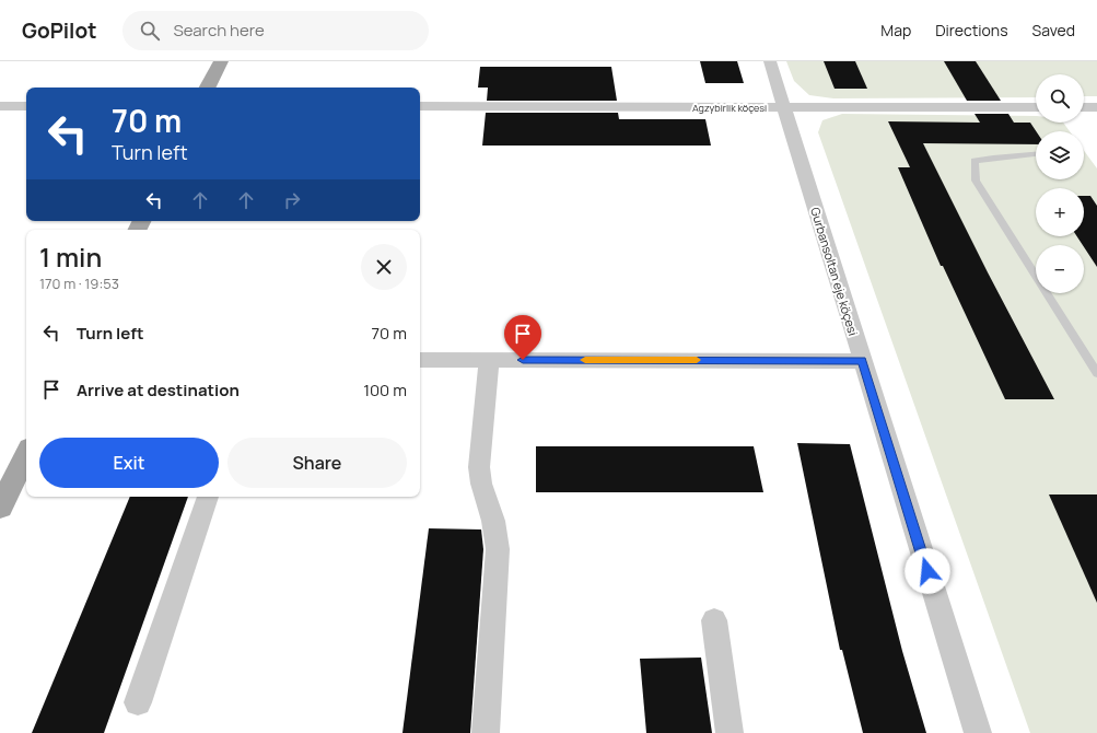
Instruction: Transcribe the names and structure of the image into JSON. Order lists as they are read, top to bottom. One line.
{"streets":{"street":["Agzybirlik köçesi","Gurbansoltan eje köçesi"]},"crossings":[["Agzybirlik köçesi","Gurbansoltan eje köçesi"]],"page":{"header":"GoPilot","search":"Search here","nav":["Map","Directions","Saved"],"map_buttons":["+","−"],"turn":["70 m","Turn left"],"heading":["1 min","170 m · 19:53"],"list":[{"name":"Turn left","value":"70 m"},{"name":"Arrive at destination","value":"100 m"}],"buttons":["Exit","Share"]}}
